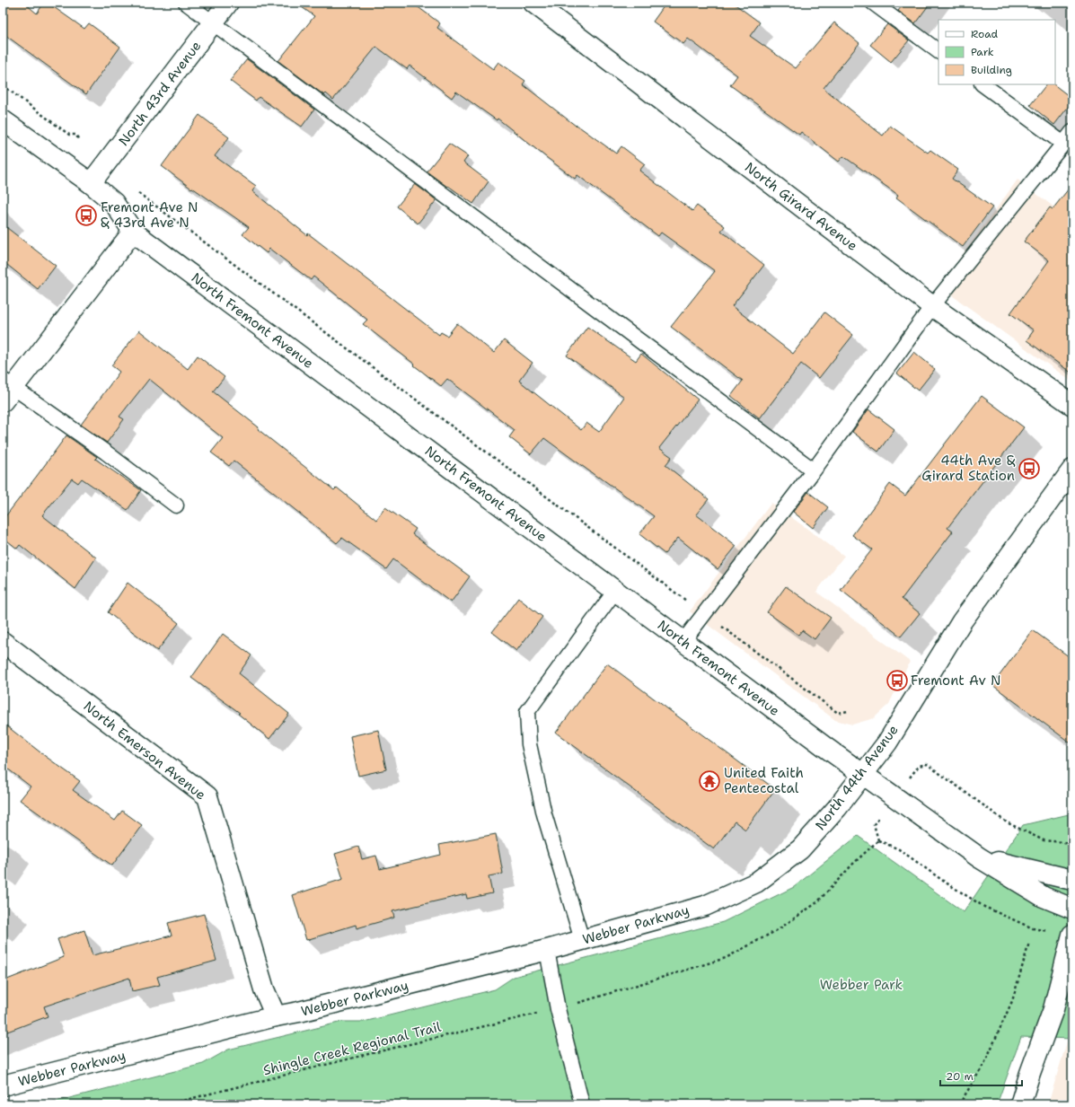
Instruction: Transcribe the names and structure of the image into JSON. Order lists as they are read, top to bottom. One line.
{"streets":{"street":["North 43rd Avenue","North Girard Avenue","North Fremont Avenue","North Emerson Avenue","North 44th Avenue","Webber Parkway"],"path":["Shingle Creek Regional Trail"]},"crossings":[["North 43rd Avenue","North Fremont Avenue"],["North Fremont Avenue","North 44th Avenue"],["North Emerson Avenue","Webber Parkway"],["North 44th Avenue","Webber Parkway"]],"parks":["Webber Park"],"places":{"bus stop":["Fremont Ave N & 43rd Ave N","44th Ave & Girard Station","Fremont Av N"],"temple":["United Faith Pentecostal"]},"legend":["Road","Park","Building"],"scale_bar":"20 m"}
